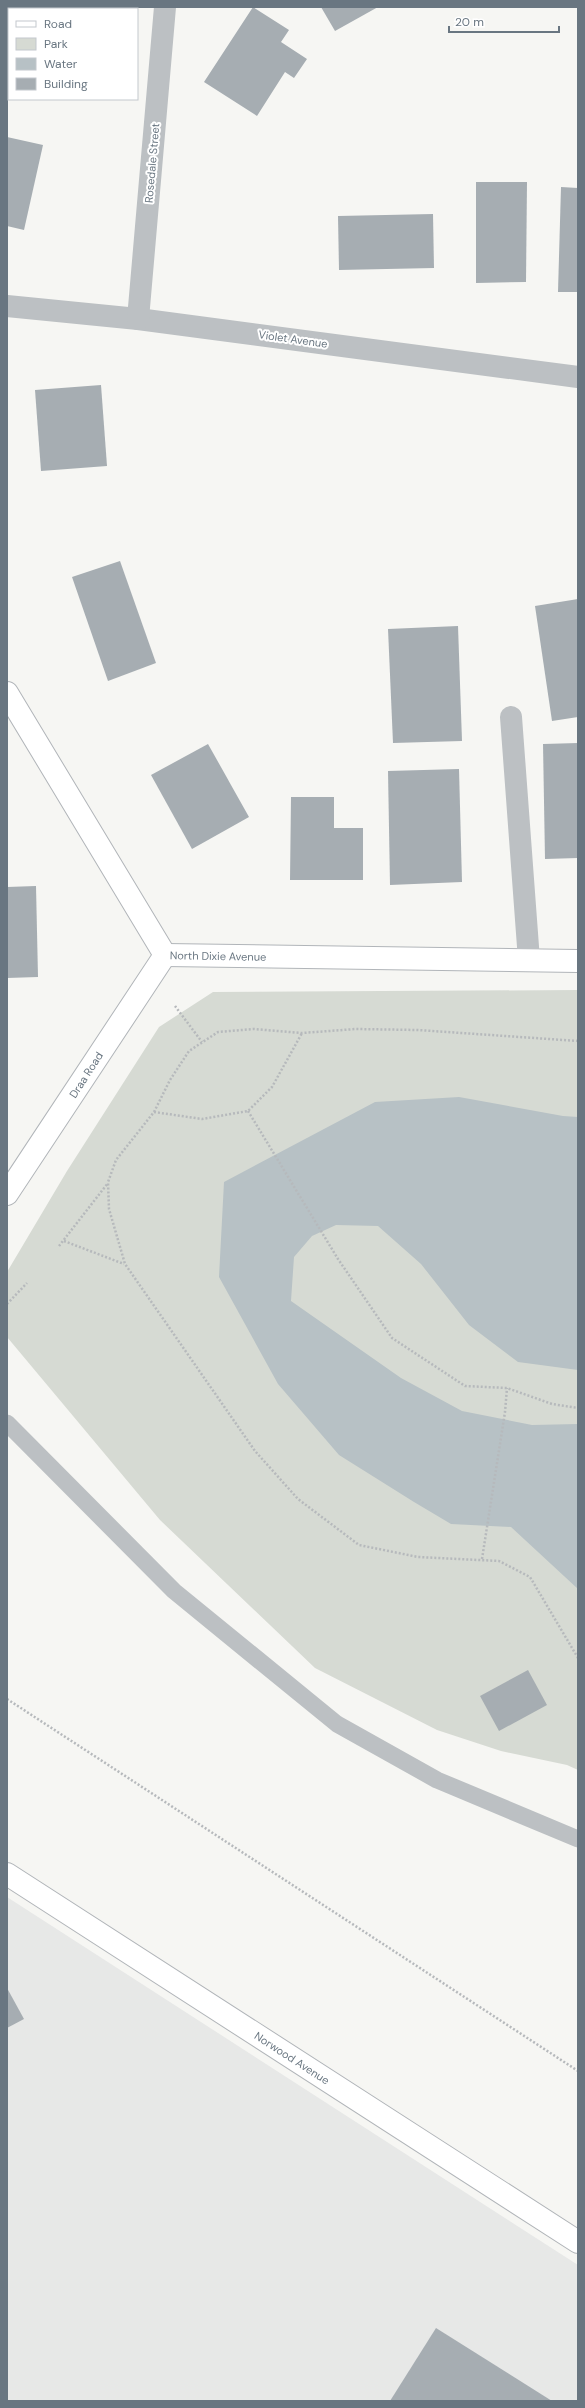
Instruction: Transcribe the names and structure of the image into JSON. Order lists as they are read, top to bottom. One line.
{"streets":{"street":["Rosedale Street","Violet Avenue","North Dixie Avenue","Draa Road","Norwood Avenue"]},"crossings":[["Rosedale Street","Violet Avenue"],["North Dixie Avenue","Draa Road"]],"legend":["Road","Park","Water","Building"],"scale_bar":"20 m"}
